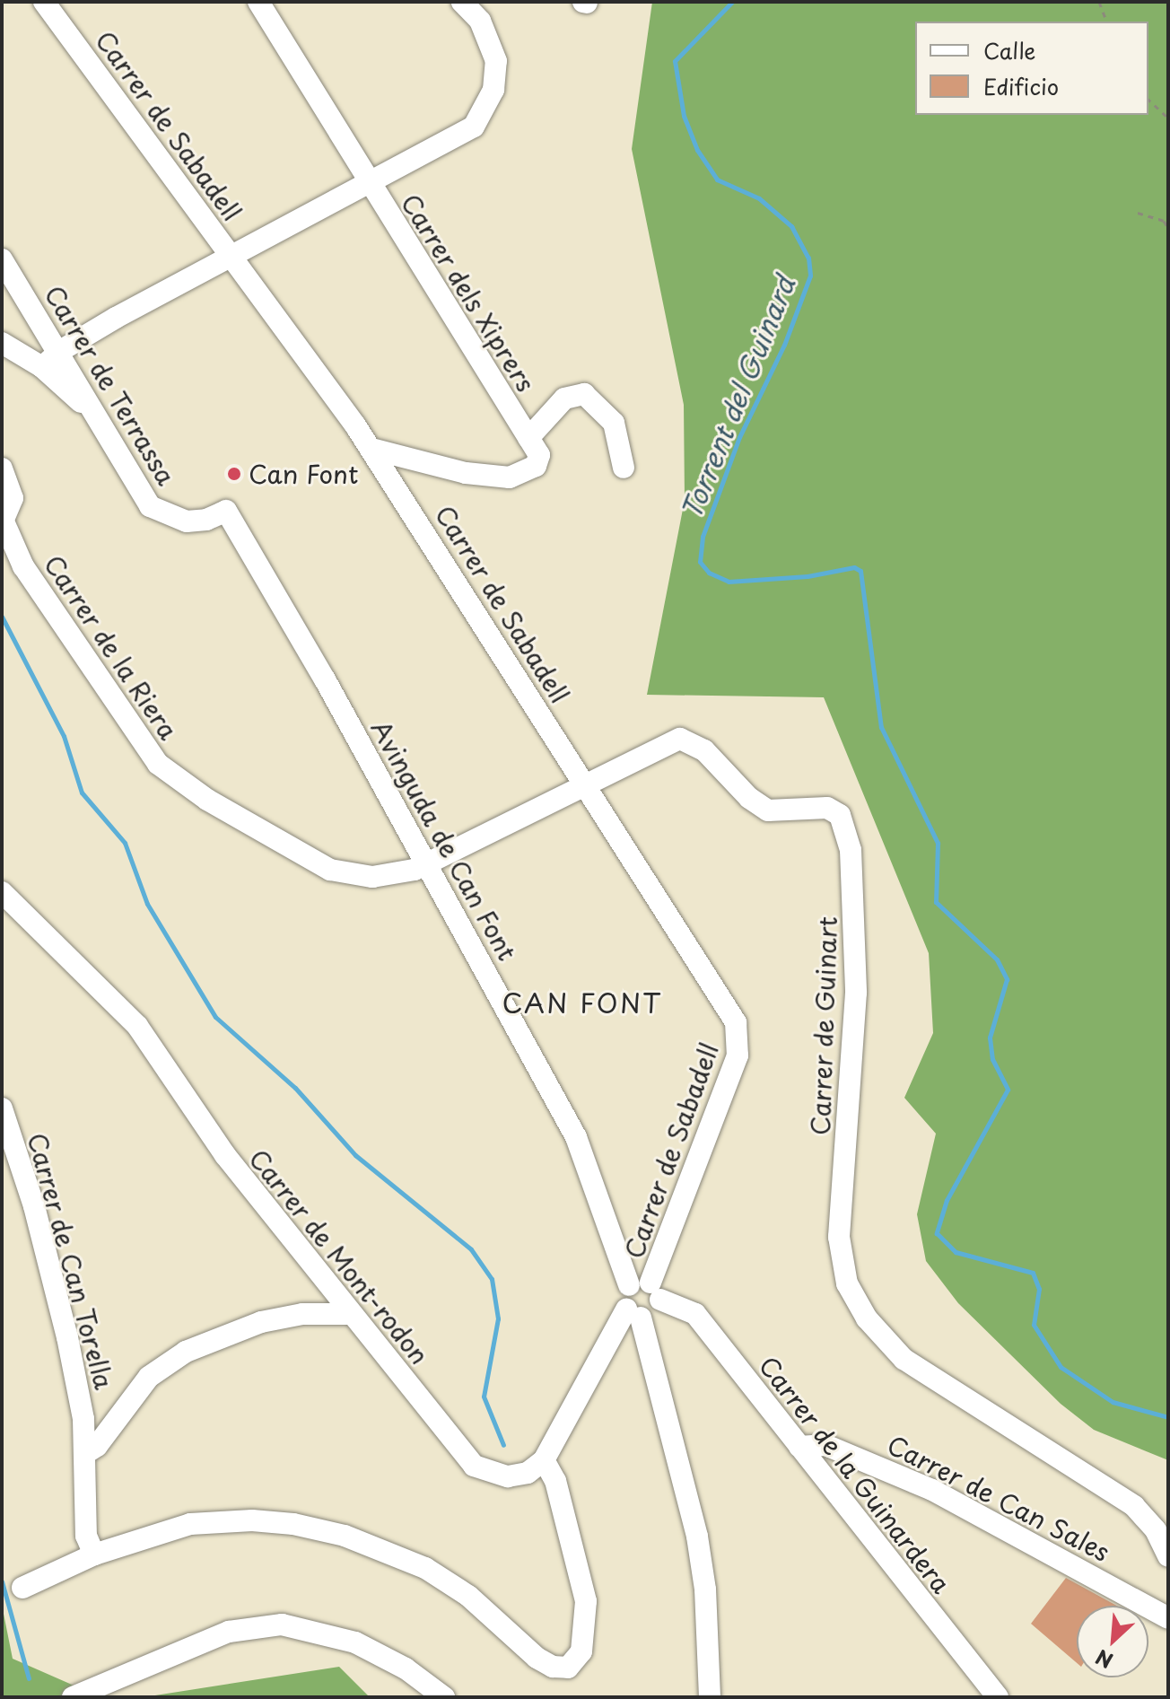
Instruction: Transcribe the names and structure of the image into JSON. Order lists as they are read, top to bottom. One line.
{"streets":{"street":["Carrer de Sabadell","Carrer dels Xiprers","Carrer de Terrassa","Carrer de la Riera","Avinguda de Can Font","Carrer de Guinart","Carrer de Mont-rodon","Carrer de Can Torella","Carrer de la Guinardera","Carrer de Can Sales"]},"crossings":[["Carrer de Sabadell","Carrer dels Xiprers"],["Carrer de Sabadell","Avinguda de Can Font"],["Carrer de Sabadell","Carrer de Guinart"],["Carrer de Sabadell","Carrer de la Guinardera"],["Carrer de Terrassa","Avinguda de Can Font"],["Carrer de la Riera","Avinguda de Can Font"],["Carrer de la Riera","Carrer de Guinart"],["Avinguda de Can Font","Carrer de Guinart"],["Avinguda de Can Font","Carrer de la Guinardera"],["Carrer de la Guinardera","Carrer de Can Sales"]],"districts":["CAN FONT"],"water":["Torrent del Guinard"],"places":["Can Font"],"legend":["Calle","Edificio"],"north":"bottom left"}
